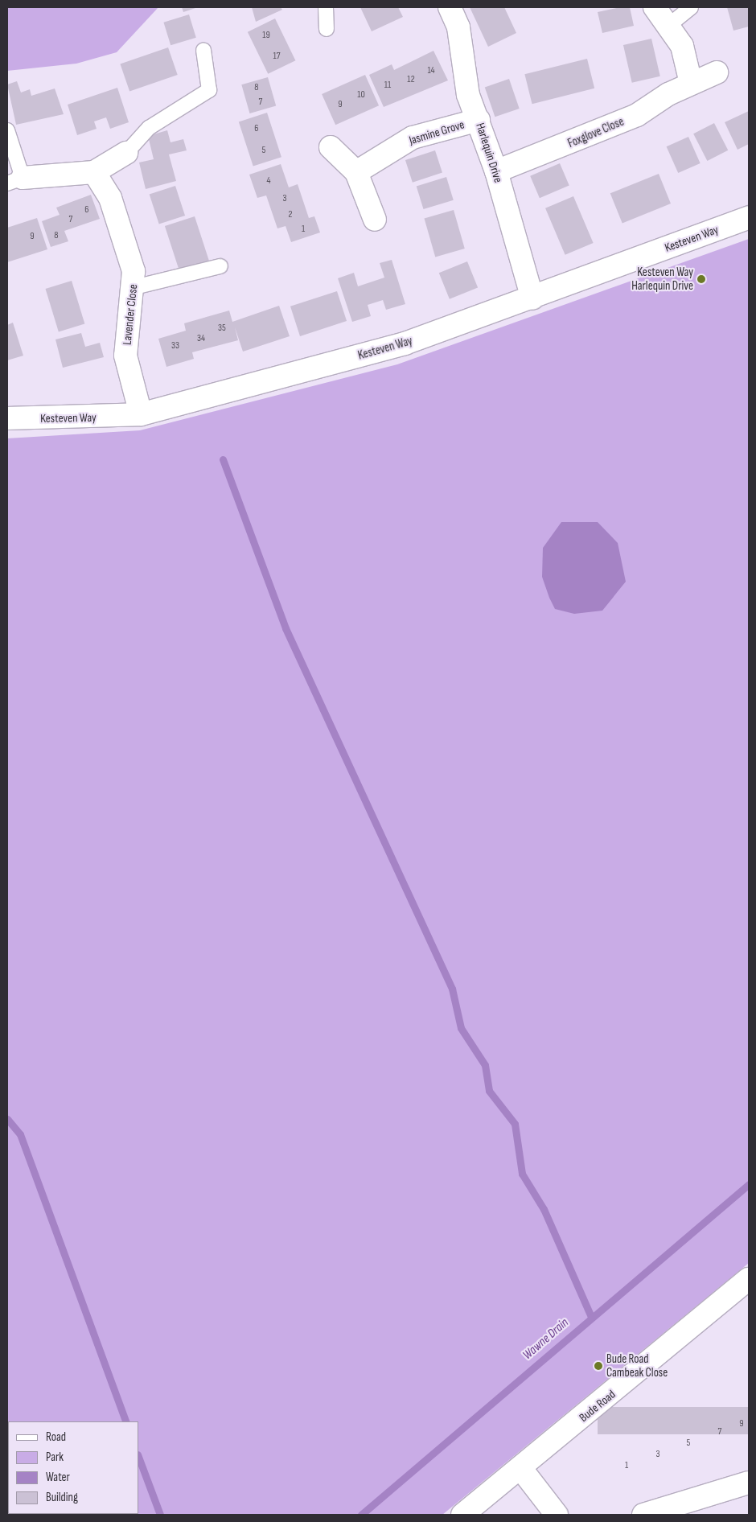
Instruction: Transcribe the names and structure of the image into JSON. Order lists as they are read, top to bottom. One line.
{"streets":{"street":["Jasmine Grove","Foxglove Close","Harlequin Drive","Kesteven Way","Lavender Close","Bude Road"]},"crossings":[["Jasmine Grove","Harlequin Drive"],["Foxglove Close","Harlequin Drive"],["Harlequin Drive","Kesteven Way"],["Kesteven Way","Lavender Close"]],"water":["Wawne Drain"],"places":["Kesteven Way Harlequin Drive","Bude Road Cambeak Close"],"house_numbers":["19","17","14","12","11","8","10","7","9","6","5","4","3","6","2","7","1","8","9","35","34","33","9","7","5","3","1"],"legend":["Road","Park","Water","Building"]}
